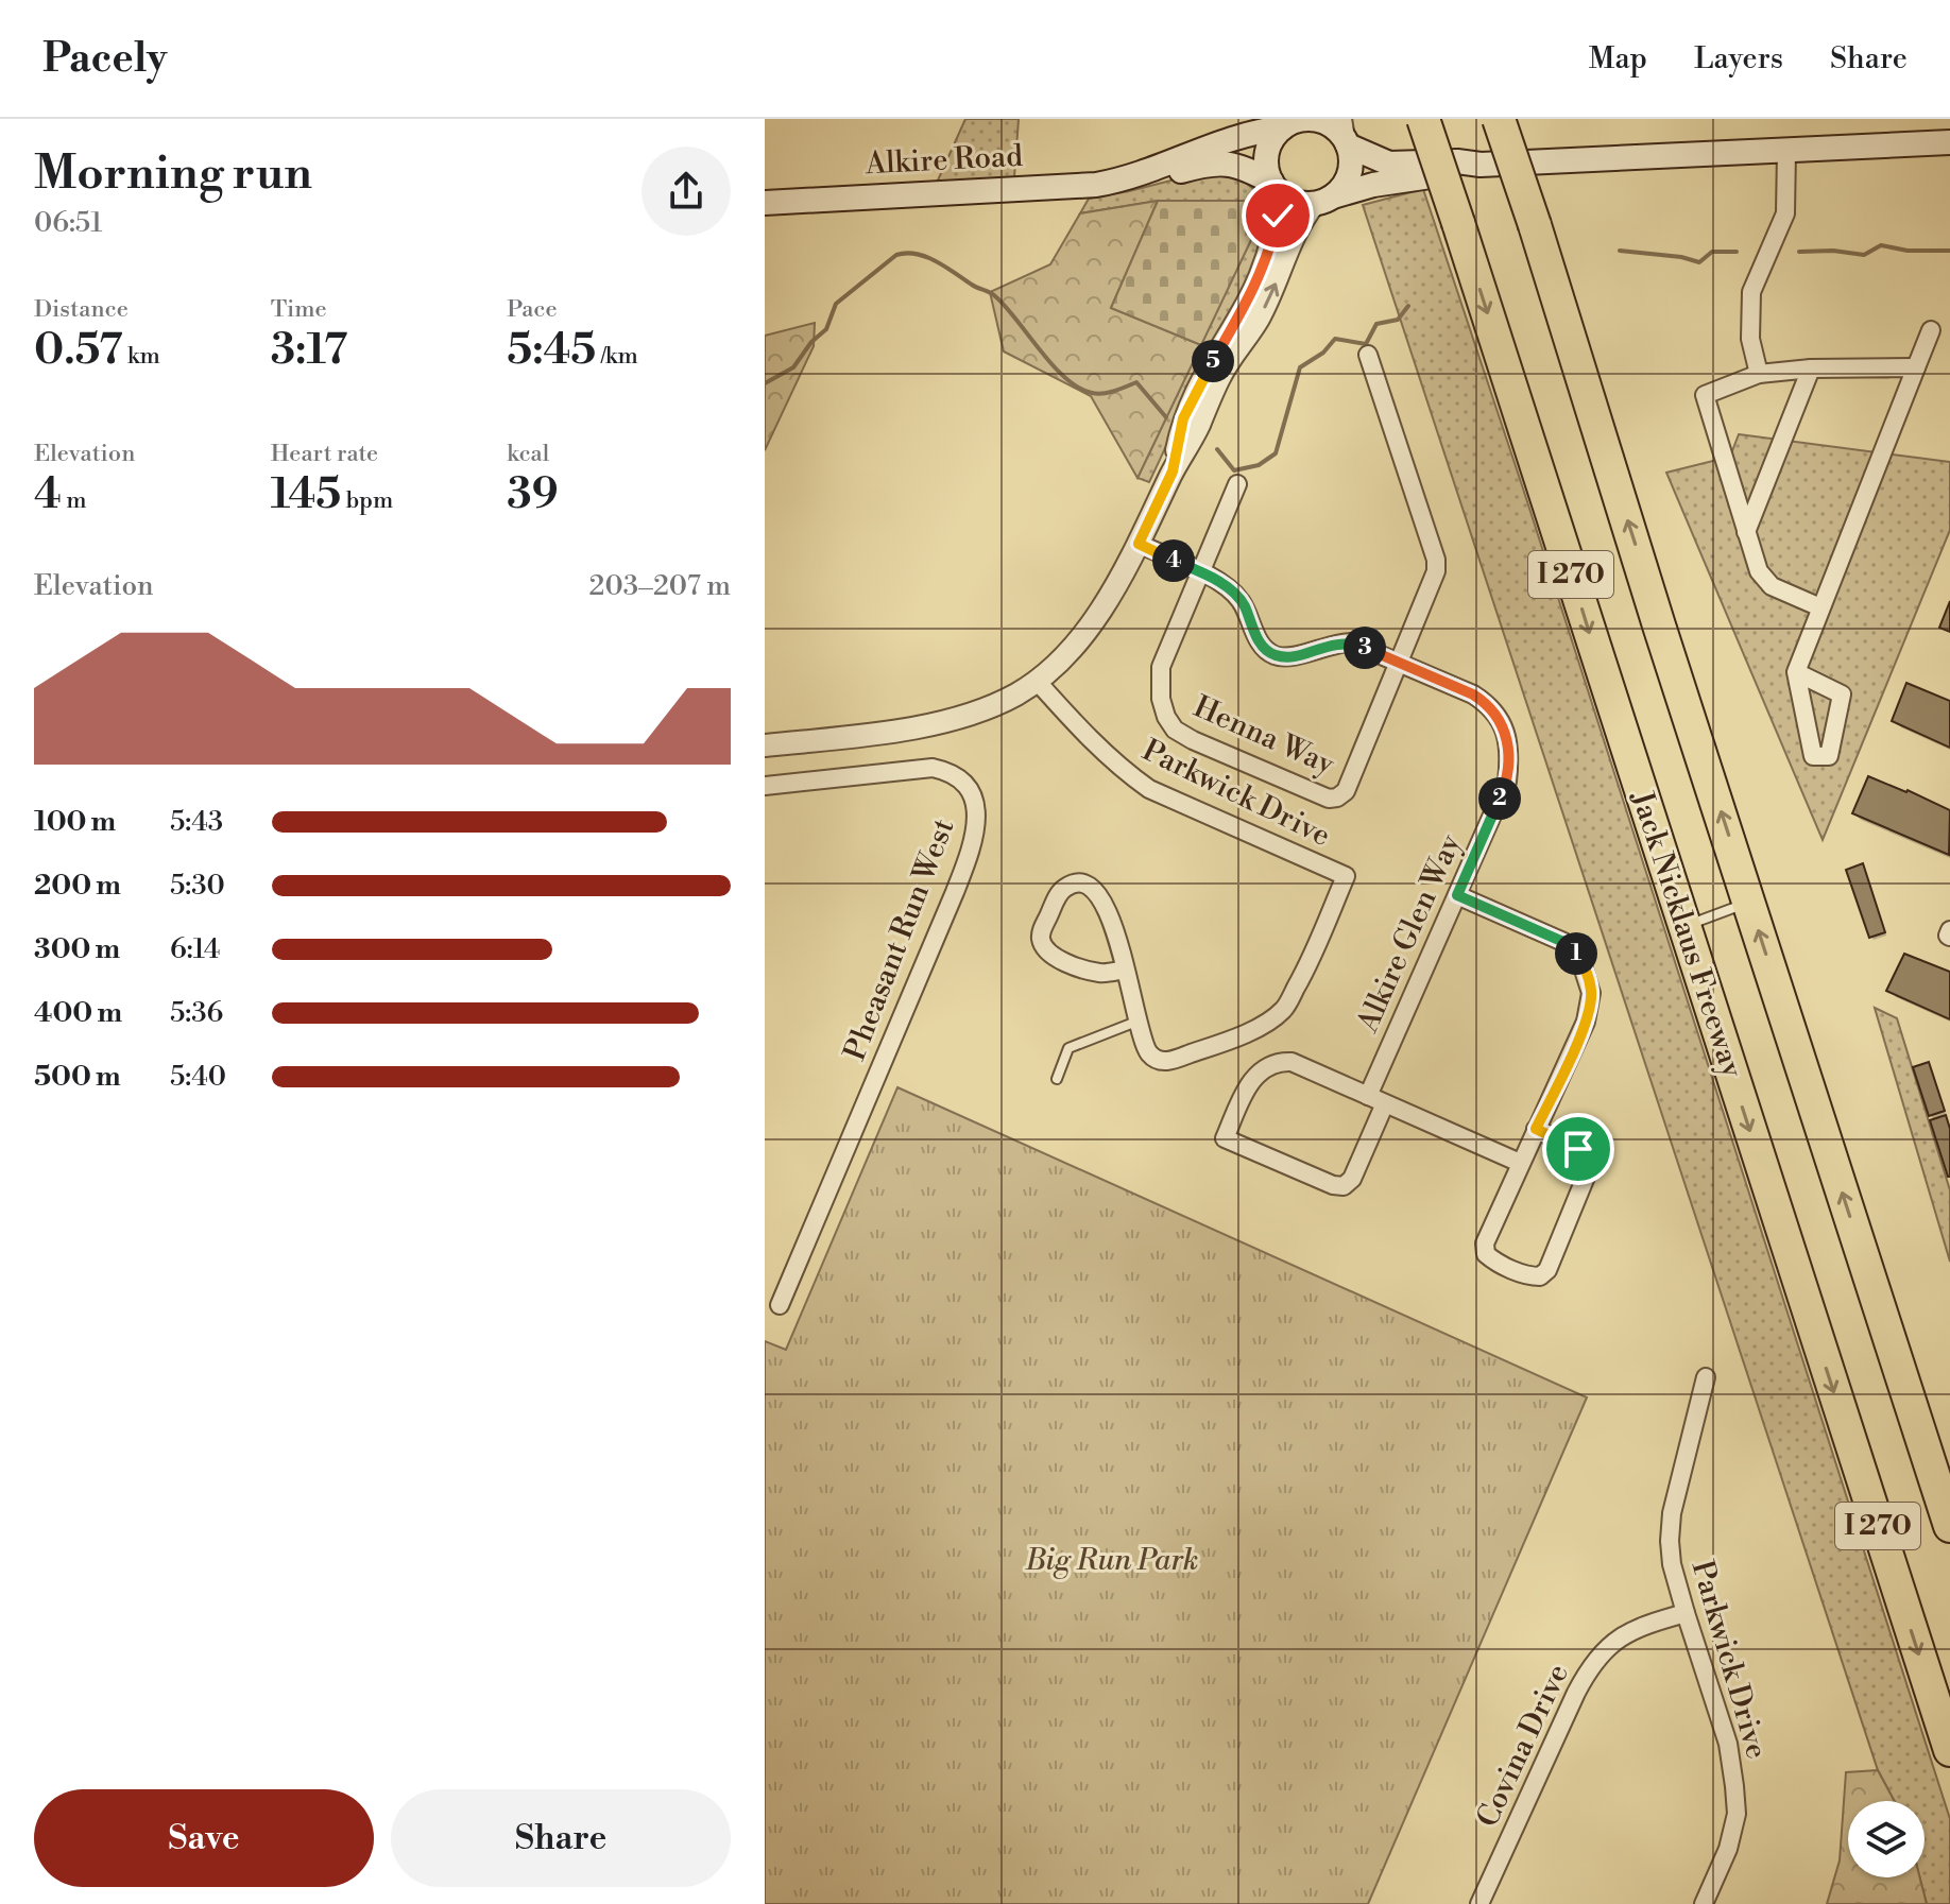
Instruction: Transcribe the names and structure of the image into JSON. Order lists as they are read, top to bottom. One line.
{"streets":{"highway":["I 270","Jack Nicklaus Freeway"],"main road":["Alkire Road"],"street":["Henna Way","Parkwick Drive","Alkire Glen Way","Pheasant Run West","Covina Drive"]},"crossings":[["Henna Way","Alkire Glen Way"],["Parkwick Drive","Covina Drive"]],"parks":["Big Run Park"],"page":{"header":"Pacely","nav":["Map","Layers","Share"],"heading":["Morning run","06:51"],"stats":[["Distance","0.57 km"],["Time","3:17"],["Pace","5:45 /km"],["Elevation","4 m"],["Heart rate","145 bpm"],["kcal","39"]],"pins":["5","4","3","2","1"],"chart":["Elevation","203–207 m"],"list":[{"name":"100 m","note":"5:43"},{"name":"200 m","note":"5:30"},{"name":"300 m","note":"6:14"},{"name":"400 m","note":"5:36"},{"name":"500 m","note":"5:40"}],"buttons":["Save","Share"]}}
